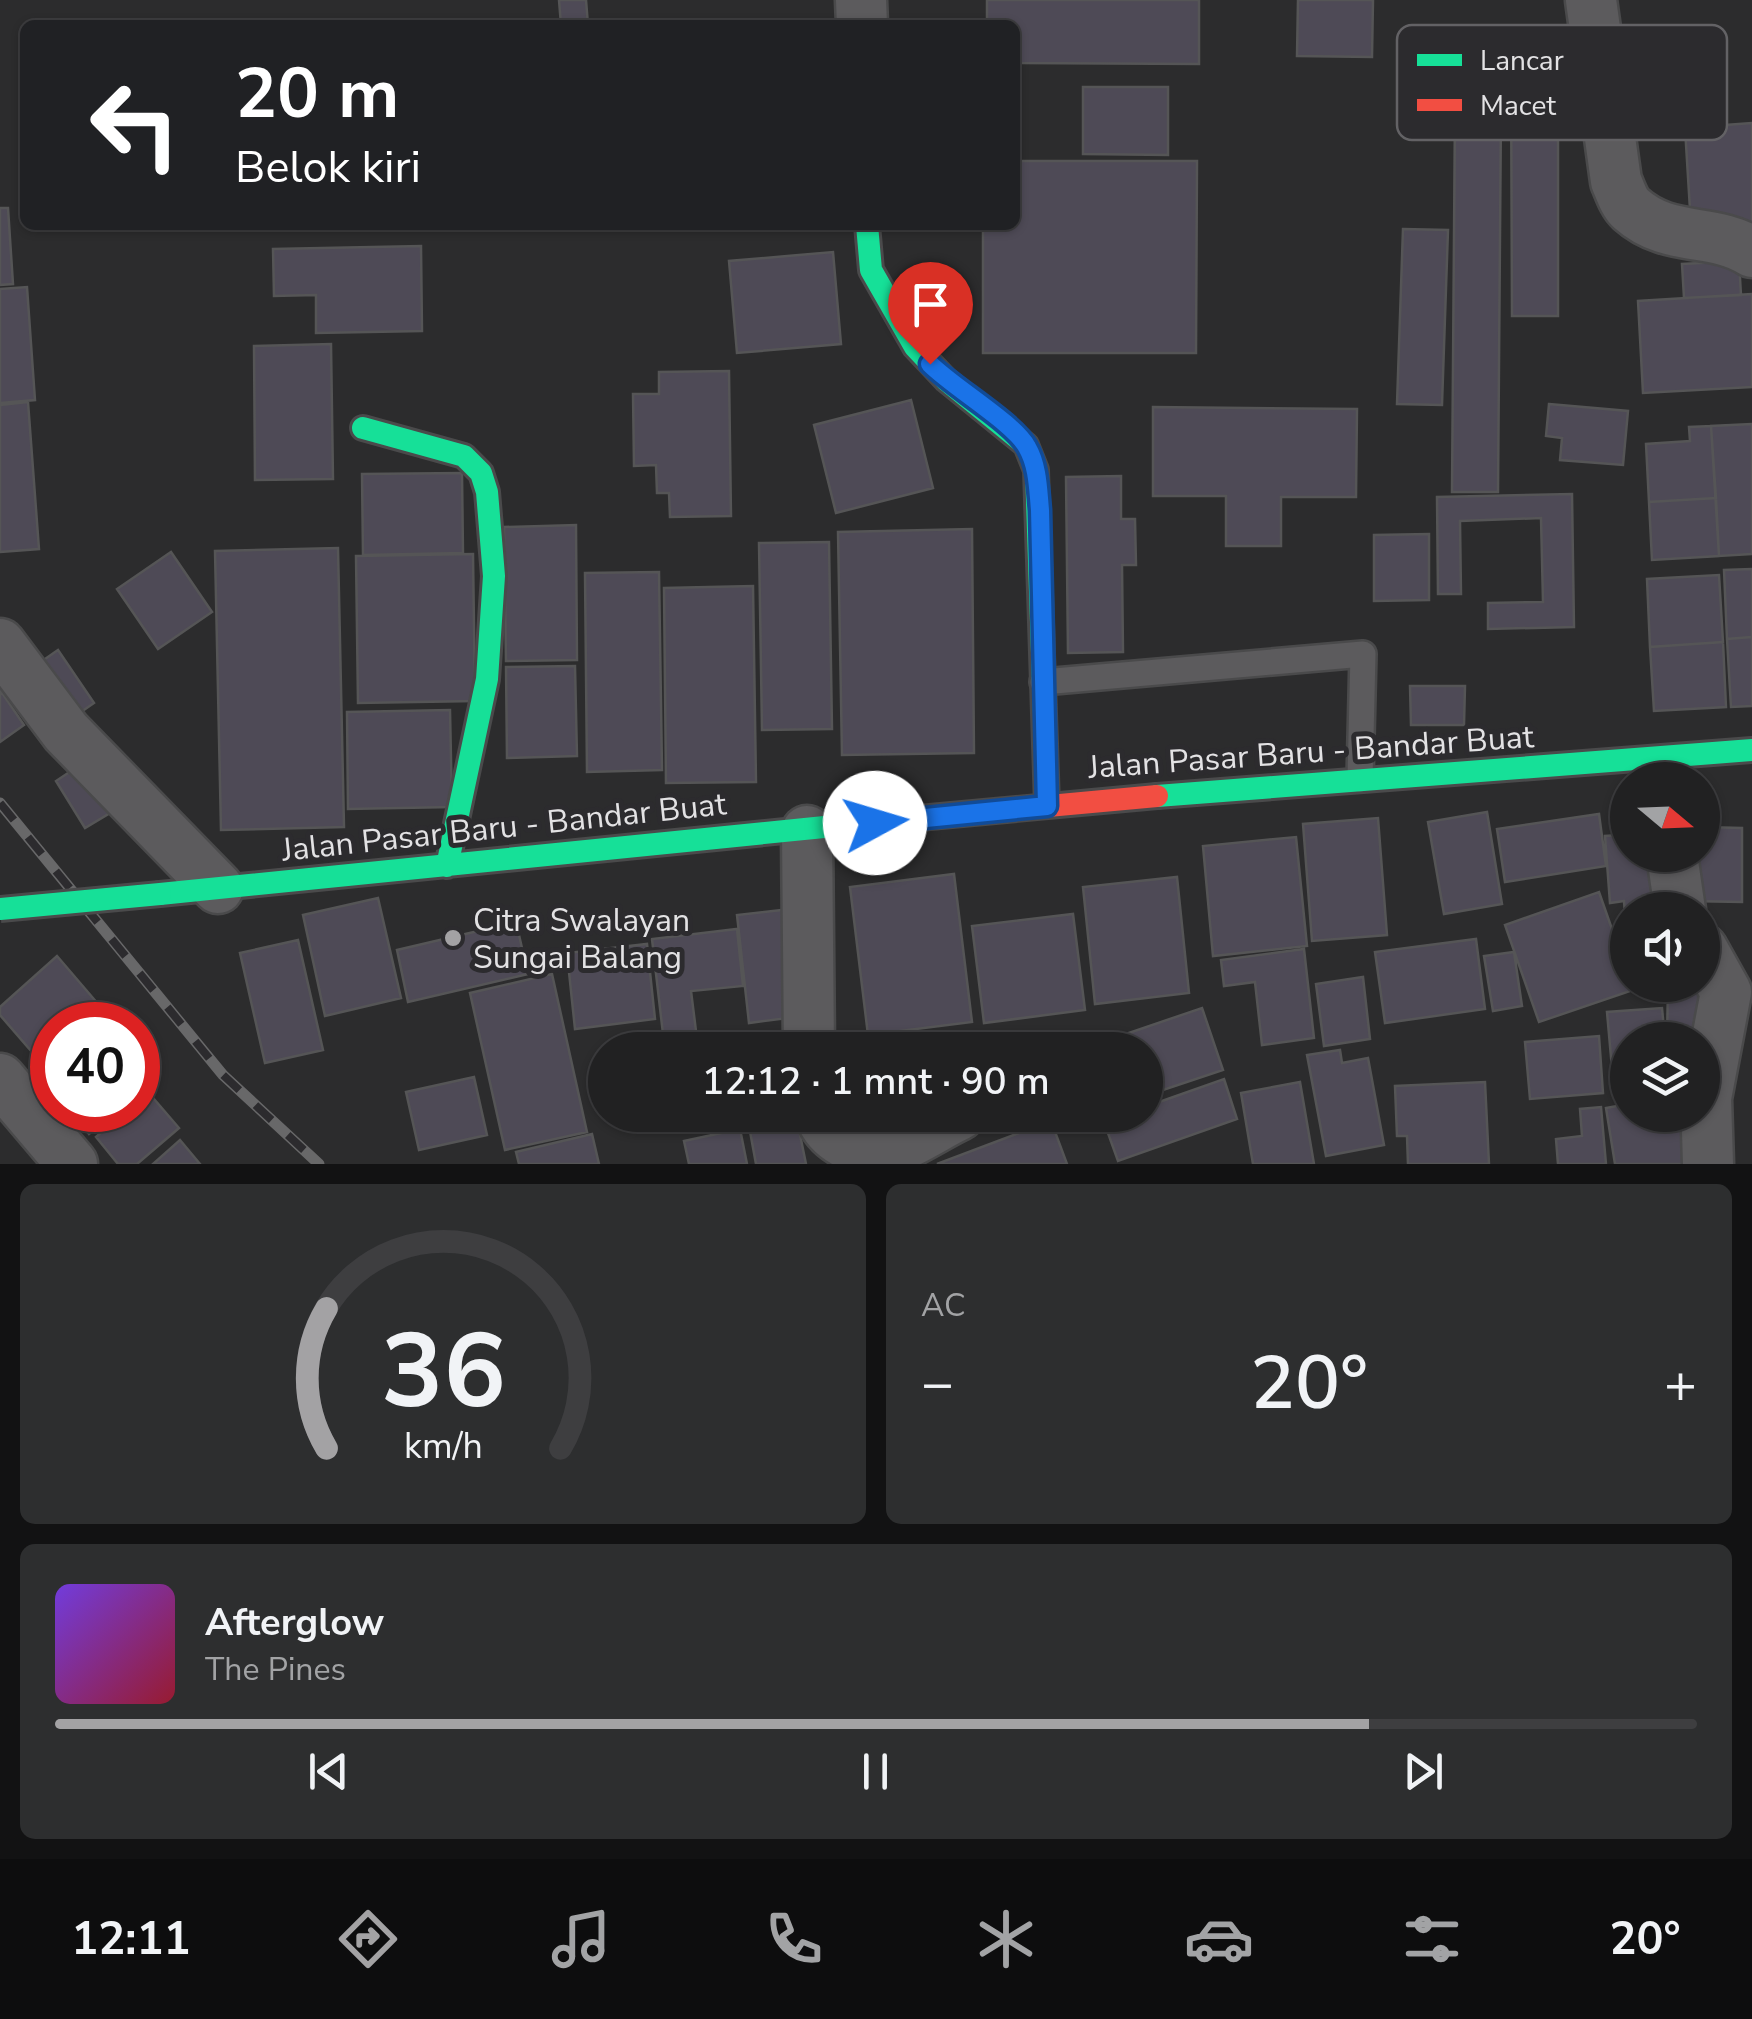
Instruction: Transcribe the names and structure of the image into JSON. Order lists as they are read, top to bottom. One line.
{"streets":{"street":["Jalan Pasar Baru - Bandar Buat"]},"places":["Citra Swalayan Sungai Balang"],"legend":["Lancar","Macet"],"north":"right","page":{"turn":["20 m","Belok kiri"],"limit":"40","trip":"12:12 · 1 mnt · 90 m","tile":"AC","heat":["−","20°","+"],"song":["Afterglow","The Pines"],"tabs":["12:11","20°"],"gauge":["36","km/h"]}}
